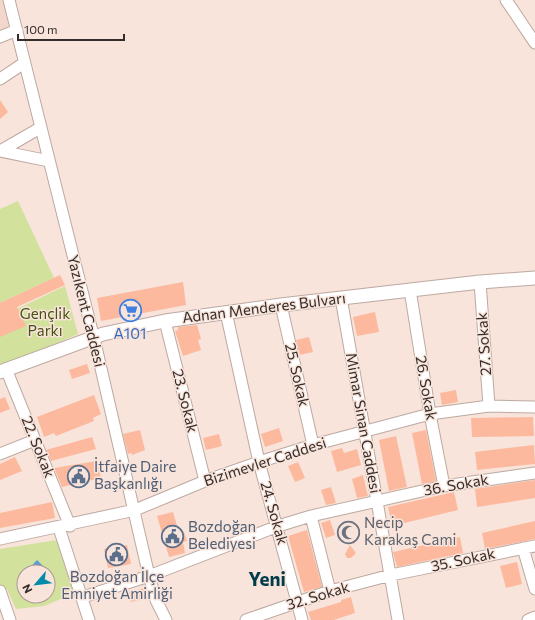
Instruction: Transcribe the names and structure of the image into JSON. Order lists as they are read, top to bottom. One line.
{"streets":{"main road":["Adnan Menderes Bulvarı"],"street":["Yazıkent Caddesi","27. Sokak","25. Sokak","26. Sokak","23. Sokak","Mimar Sinan Caddesi","22. Sokak","Bizimevler Caddesi","36. Sokak","24. Sokak","35. Sokak","32. Sokak"]},"crossings":[["Adnan Menderes Bulvarı","Yazıkent Caddesi"],["Adnan Menderes Bulvarı","27. Sokak"],["Adnan Menderes Bulvarı","25. Sokak"],["Adnan Menderes Bulvarı","26. Sokak"],["Adnan Menderes Bulvarı","23. Sokak"],["Adnan Menderes Bulvarı","Mimar Sinan Caddesi"],["Adnan Menderes Bulvarı","22. Sokak"],["Adnan Menderes Bulvarı","24. Sokak"],["Yazıkent Caddesi","Bizimevler Caddesi"],["Yazıkent Caddesi","36. Sokak"],["27. Sokak","Bizimevler Caddesi"],["25. Sokak","Bizimevler Caddesi"],["26. Sokak","Bizimevler Caddesi"],["26. Sokak","36. Sokak"],["23. Sokak","Bizimevler Caddesi"],["Mimar Sinan Caddesi","Bizimevler Caddesi"],["Mimar Sinan Caddesi","36. Sokak"],["Mimar Sinan Caddesi","35. Sokak"],["Mimar Sinan Caddesi","32. Sokak"],["22. Sokak","Bizimevler Caddesi"],["Bizimevler Caddesi","24. Sokak"],["36. Sokak","24. Sokak"],["24. Sokak","32. Sokak"],["35. Sokak","32. Sokak"]],"districts":["Yeni"],"parks":["Gençlik Parkı"],"places":{"supermarket":["A101"],"public building":["İtfaiye Daire Başkanlığı","Bozdoğan Belediyesi","Bozdoğan İlçe Emniyet Amirliği"],"mosque":["Necip Karakaş Cami"]},"scale_bar":"100 m","north":"bottom left"}
